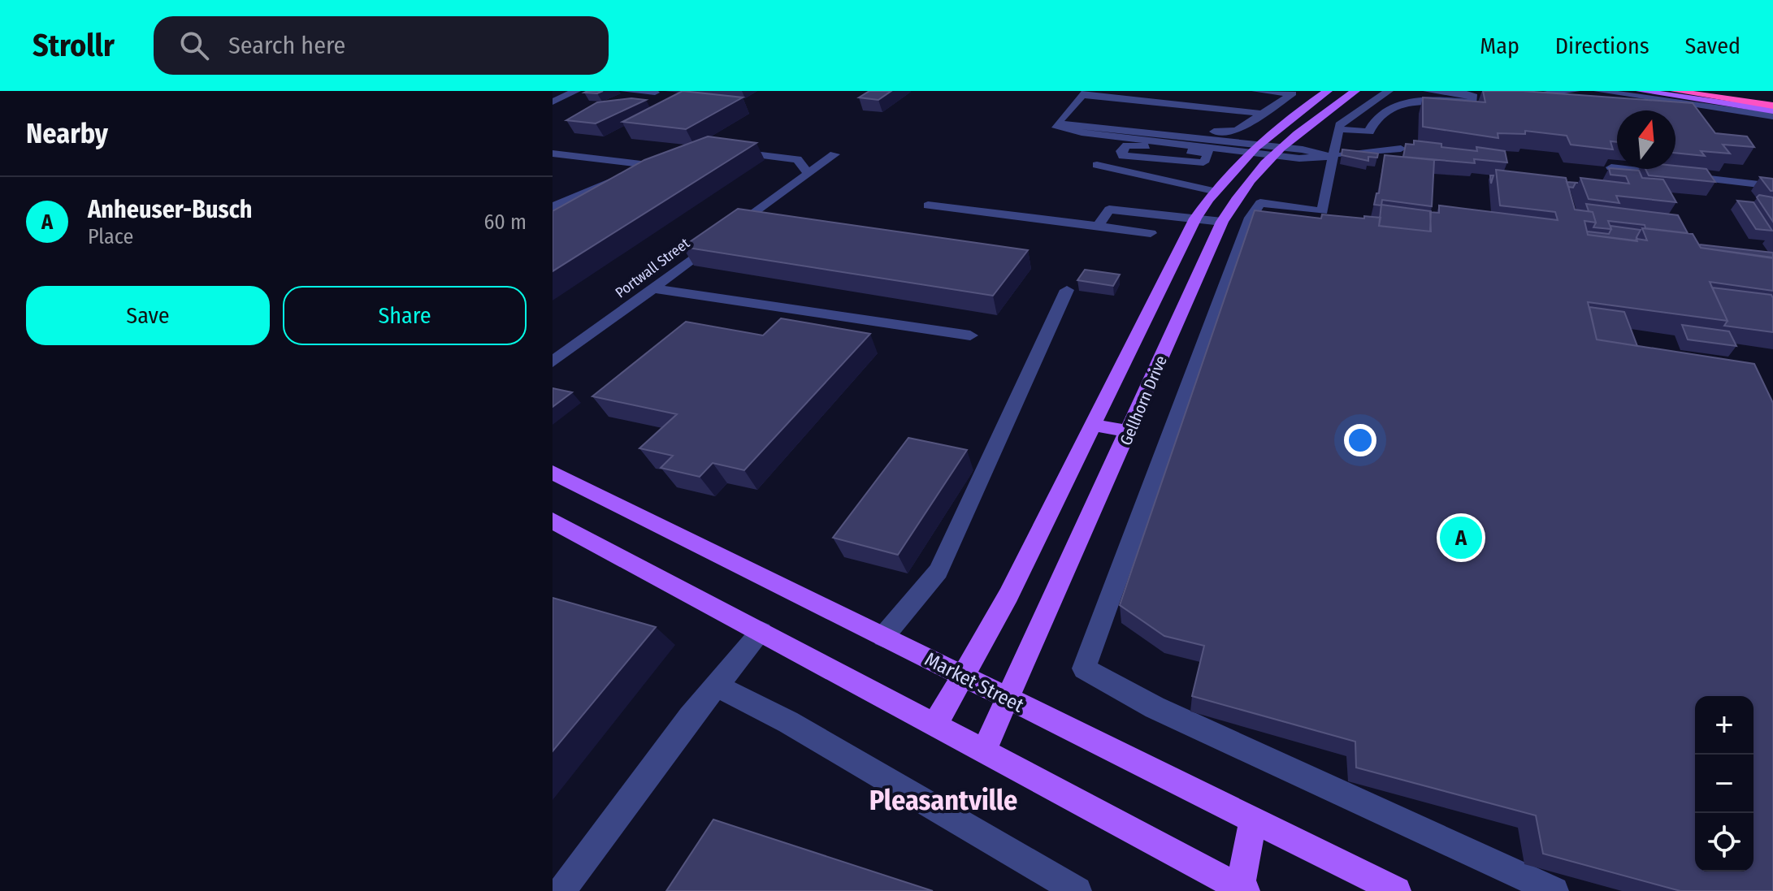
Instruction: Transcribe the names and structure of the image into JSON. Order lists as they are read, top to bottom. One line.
{"streets":{"main road":["Gellhorn Drive","Market Street"],"street":["Portwall Street"]},"crossings":[["Gellhorn Drive","Market Street"]],"districts":["Pleasantville"],"north":"top","page":{"header":"Strollr","search":"Search here","nav":["Map","Directions","Saved"],"heading":"Nearby","list":[{"mark":"A","name":"Anheuser-Busch","note":"Place","value":"60 m"}],"buttons":["Save","Share"],"pins":"A","map_buttons":["+","−"]}}
